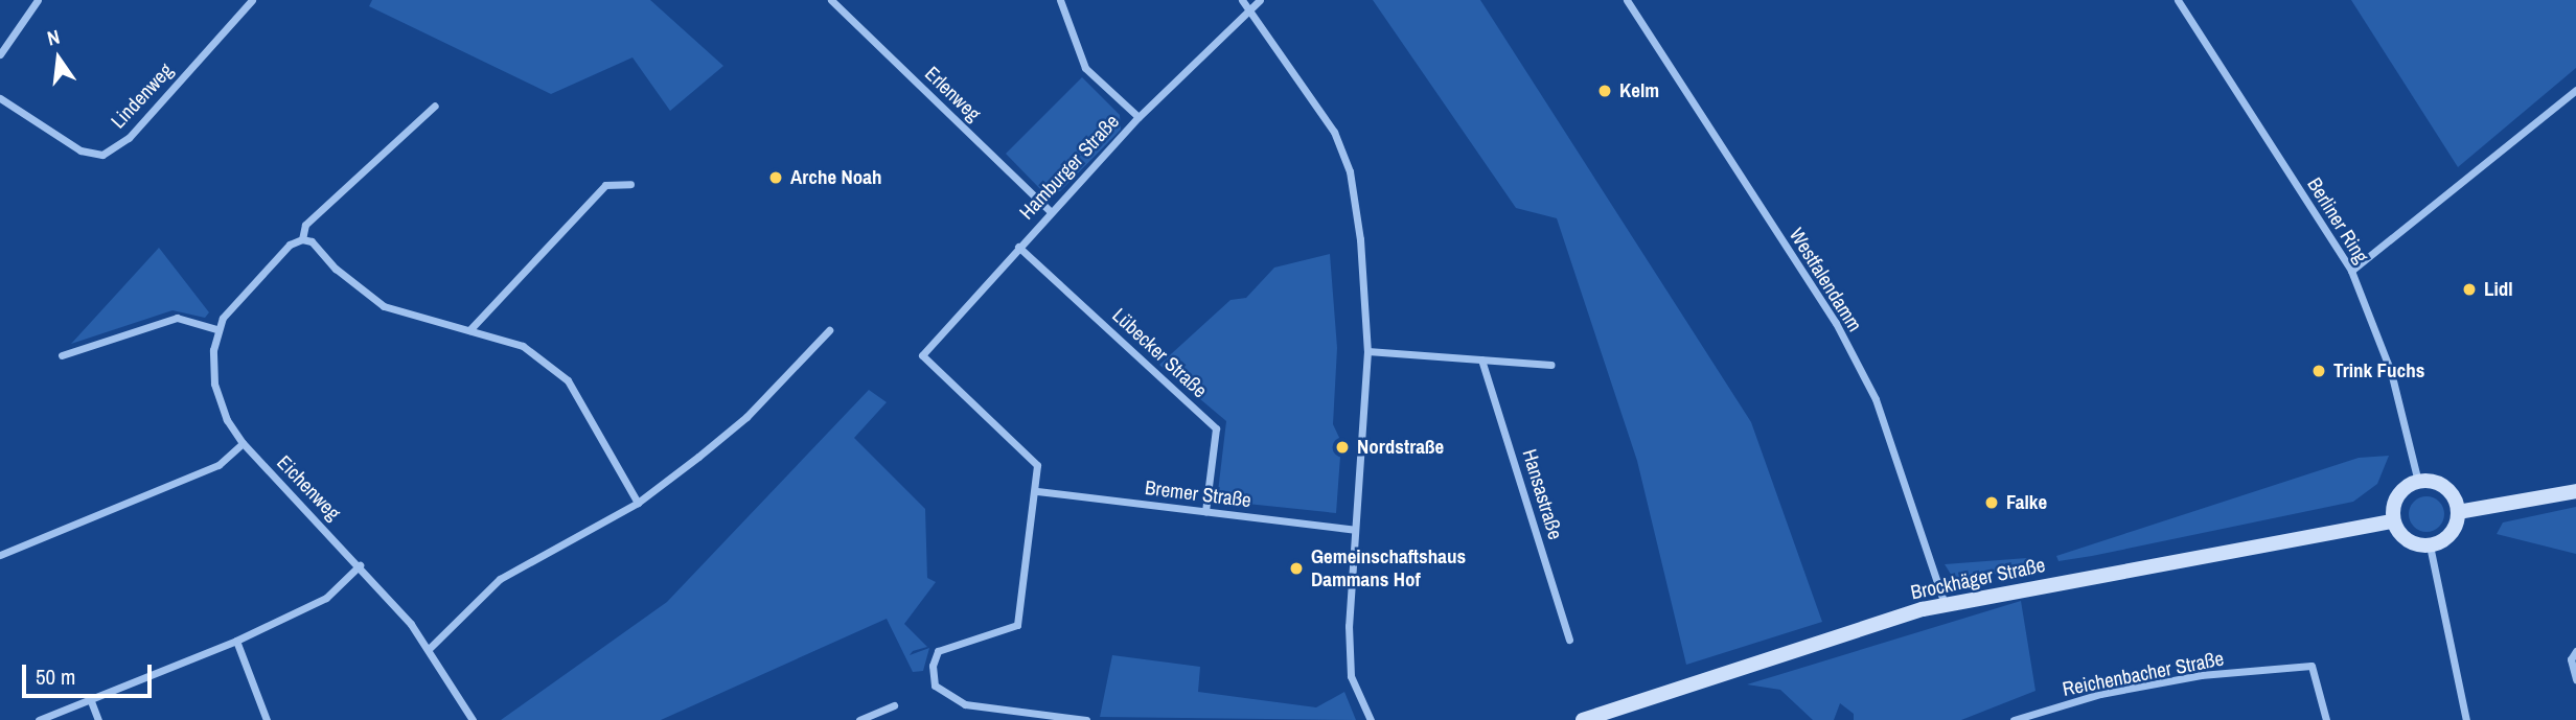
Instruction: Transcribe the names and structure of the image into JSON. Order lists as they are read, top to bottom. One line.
{"streets":{"street":["Erlenweg","Lindenweg","Hamburger Straße","Berliner Ring","Westfalendamm","Lübecker Straße","Eichenweg","Bremer Straße","Hansastraße","Brockhäger Straße","Reichenbacher Straße"]},"crossings":[["Erlenweg","Hamburger Straße"],["Hamburger Straße","Lübecker Straße"],["Hamburger Straße","Bremer Straße"],["Berliner Ring","Brockhäger Straße"],["Westfalendamm","Brockhäger Straße"],["Lübecker Straße","Bremer Straße"]],"places":["Kelm","Arche Noah","Lidl","Trink Fuchs","Nordstraße","Falke","Gemeinschaftshaus Dammans Hof"],"scale_bar":"50 m","north":"top"}
